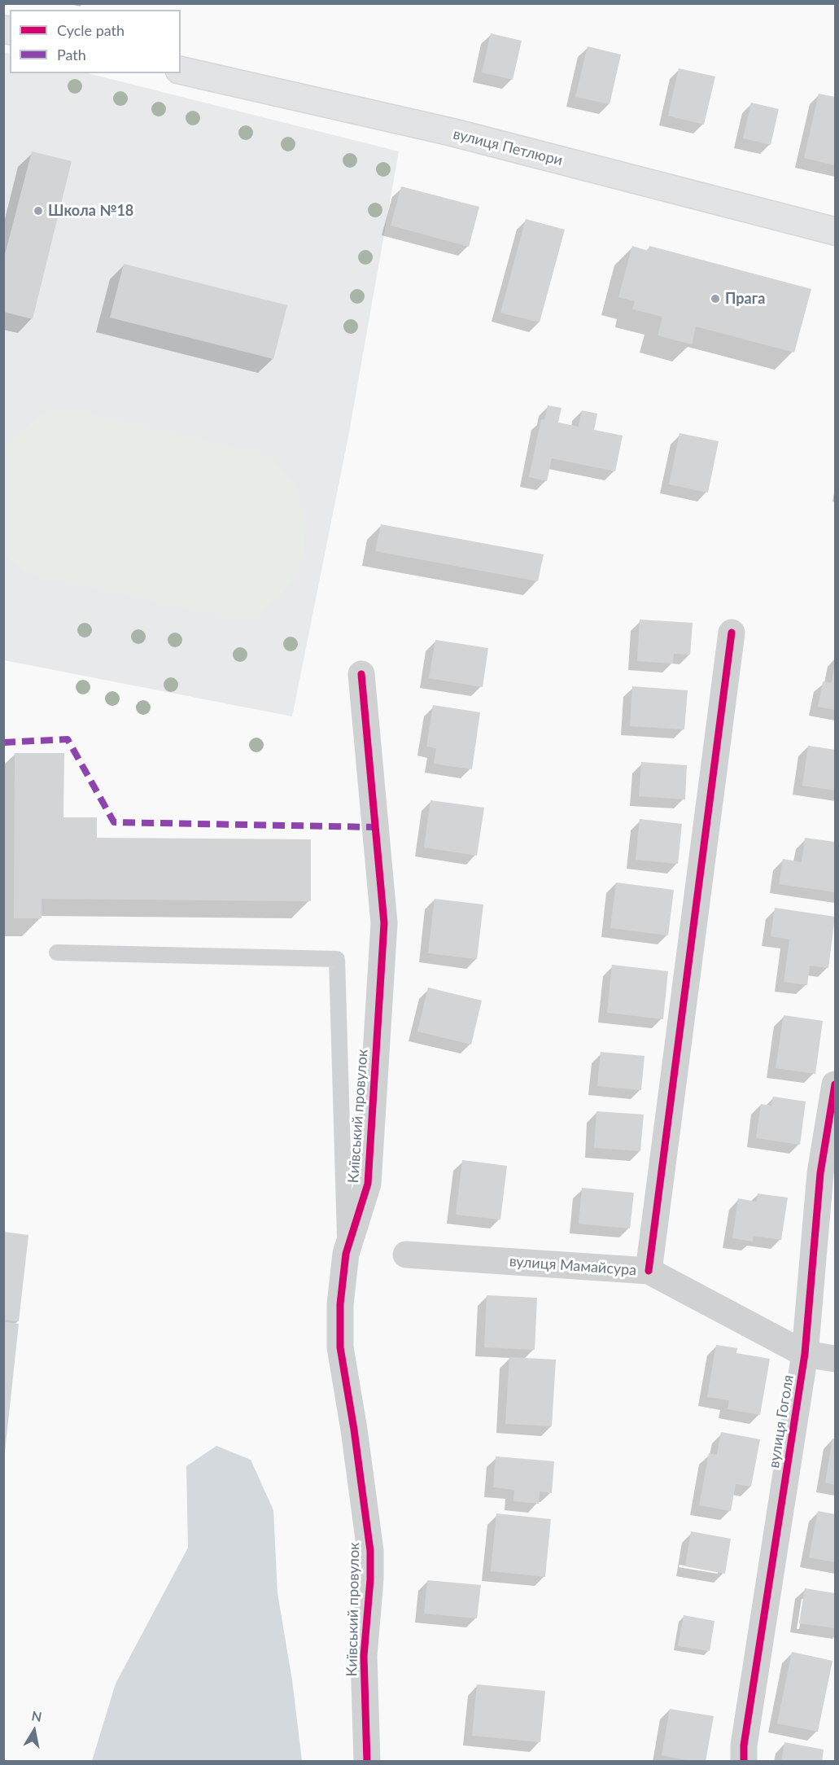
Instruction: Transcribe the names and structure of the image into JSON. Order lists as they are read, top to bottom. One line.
{"streets":{"main road":["вулиця Петлюри"],"street":["Київський провулок","вулиця Мамайсура","вулиця Гоголя"]},"crossings":[["вулиця Мамайсура","вулиця Гоголя"]],"places":["Школа №18","Прага"],"legend":["Cycle path","Path"],"north":"top"}
